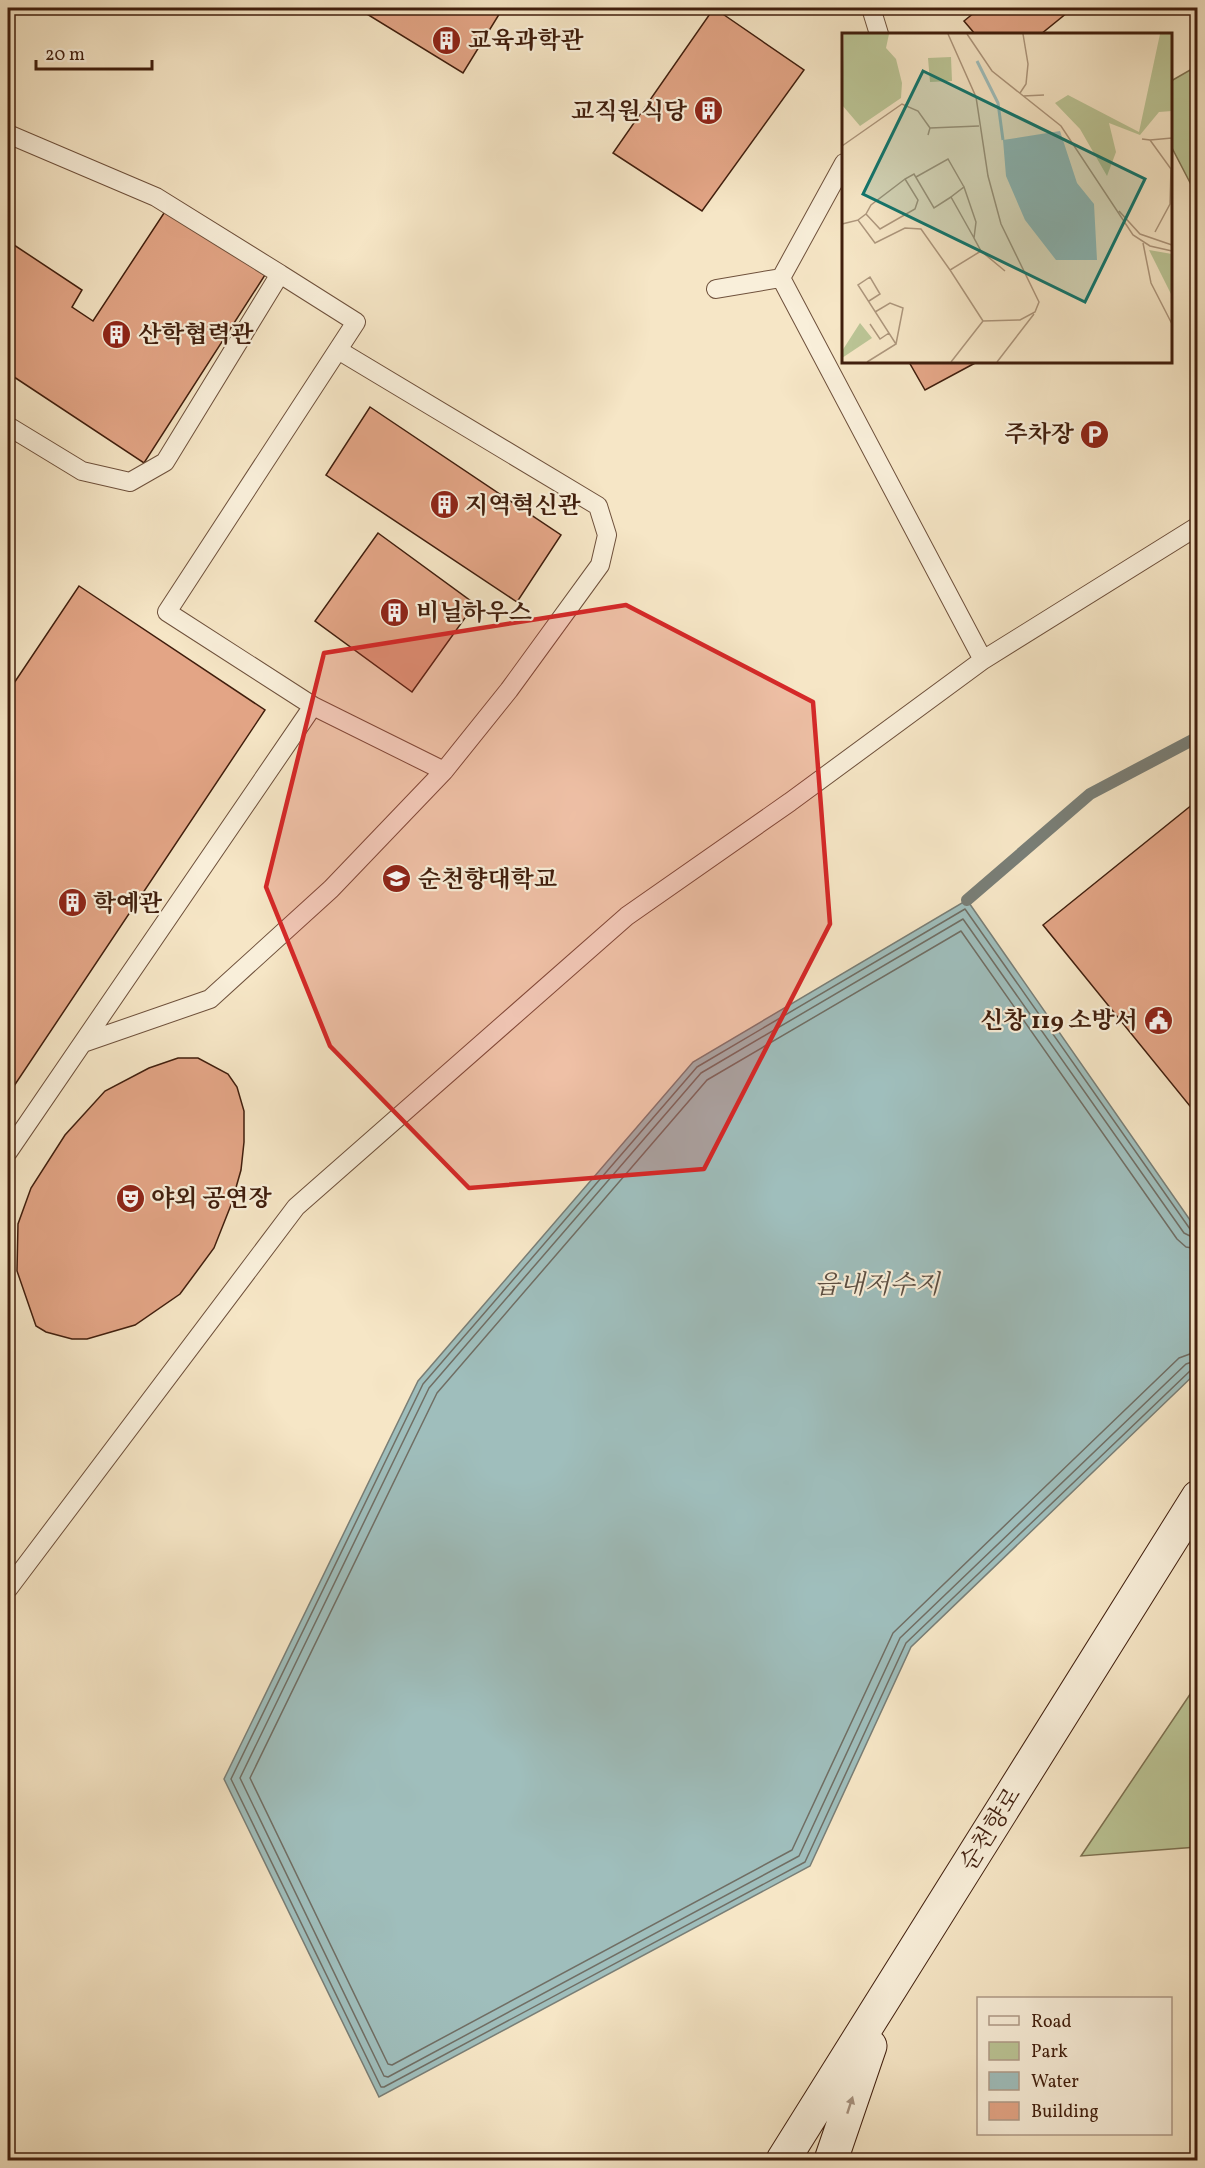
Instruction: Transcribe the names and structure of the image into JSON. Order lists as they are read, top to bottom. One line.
{"streets":{"main road":["순천향로"]},"water":["읍내저수지"],"places":{"building":["교육과학관","교직원식당","산학협력관","지역혁신관","비닐하우스","학예관"],"parking":["주차장"],"school or university":["순천향대학교"],"public building":["신창 119 소방서"],"theatre":["야외 공연장"]},"legend":["Road","Park","Water","Building"],"scale_bar":"20 m"}
